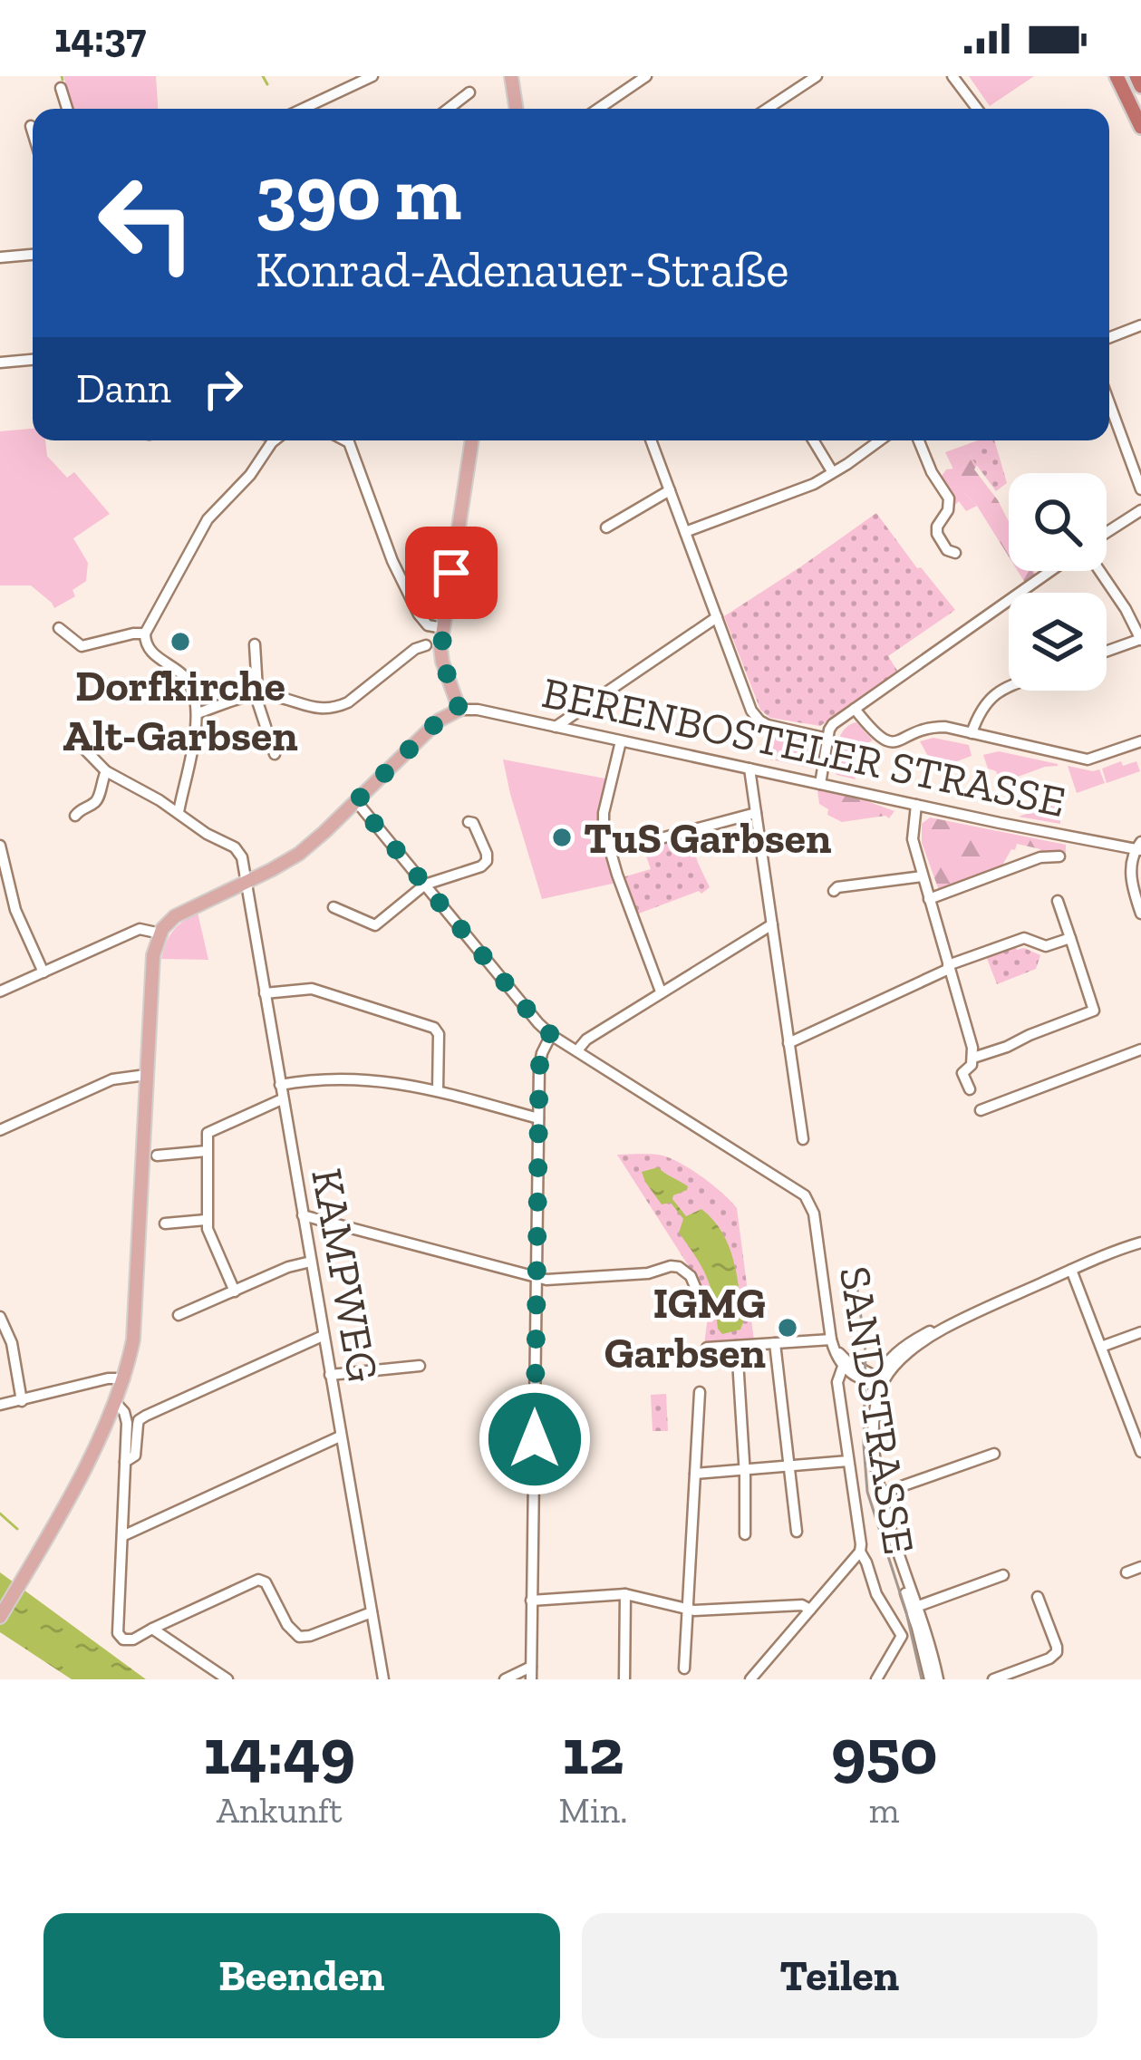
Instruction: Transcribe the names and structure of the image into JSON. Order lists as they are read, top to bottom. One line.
{"streets":{"street":["BERENBOSTELER STRASSE","KAMPWEG","SANDSTRASSE"]},"places":["Dorfkirche Alt-Garbsen","TuS Garbsen","IGMG Garbsen"],"page":{"status":"14:37","turn":["390 m","Konrad-Adenauer-Straße"],"then":"Dann","eta":["14:49","Ankunft","12","Min.","950","m"],"buttons":["Beenden","Teilen"]}}
